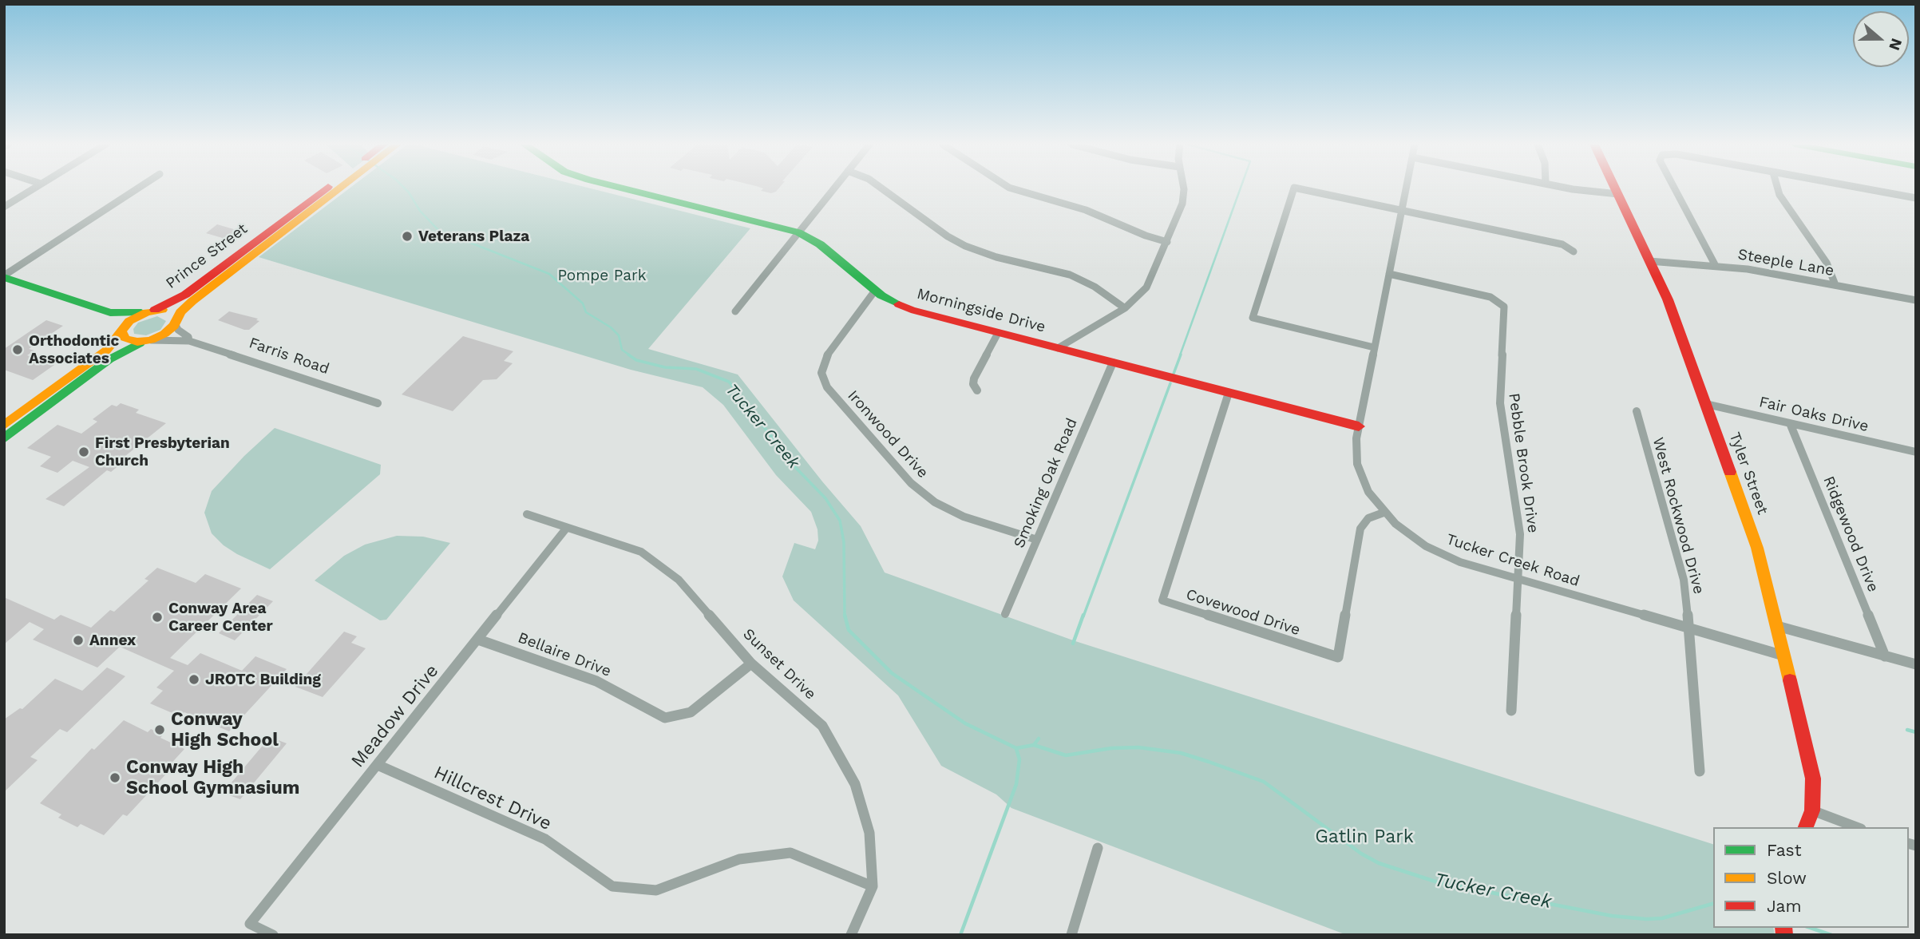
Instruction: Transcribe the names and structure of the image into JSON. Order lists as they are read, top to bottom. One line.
{"streets":{"street":["Prince Street","Steeple Lane","Morningside Drive","Farris Road","Fair Oaks Drive","Ironwood Drive","Pebble Brook Drive","Tyler Street","Smoking Oak Road","West Rockwood Drive","Ridgewood Drive","Tucker Creek Road","Covewood Drive","Bellaire Drive","Sunset Drive","Meadow Drive","Hillcrest Drive"]},"crossings":[["Prince Street","Farris Road"],["Steeple Lane","Tyler Street"],["Morningside Drive","Ironwood Drive"],["Morningside Drive","Smoking Oak Road"],["Morningside Drive","Tucker Creek Road"],["Morningside Drive","Covewood Drive"],["Fair Oaks Drive","Tyler Street"],["Fair Oaks Drive","Ridgewood Drive"],["Ironwood Drive","Smoking Oak Road"],["Pebble Brook Drive","Tucker Creek Road"],["Tyler Street","Tucker Creek Road"],["West Rockwood Drive","Tucker Creek Road"],["Tucker Creek Road","Covewood Drive"],["Bellaire Drive","Sunset Drive"],["Bellaire Drive","Meadow Drive"],["Sunset Drive","Meadow Drive"],["Sunset Drive","Hillcrest Drive"],["Meadow Drive","Hillcrest Drive"]],"water":["Tucker Creek"],"parks":["Pompe Park","Gatlin Park"],"places":["Veterans Plaza","Orthodontic Associates","First Presbyterian Church","Conway Area Career Center","Annex","JROTC Building","Conway High School","Conway High School Gymnasium"],"legend":["Fast","Slow","Jam"],"north":"right"}
